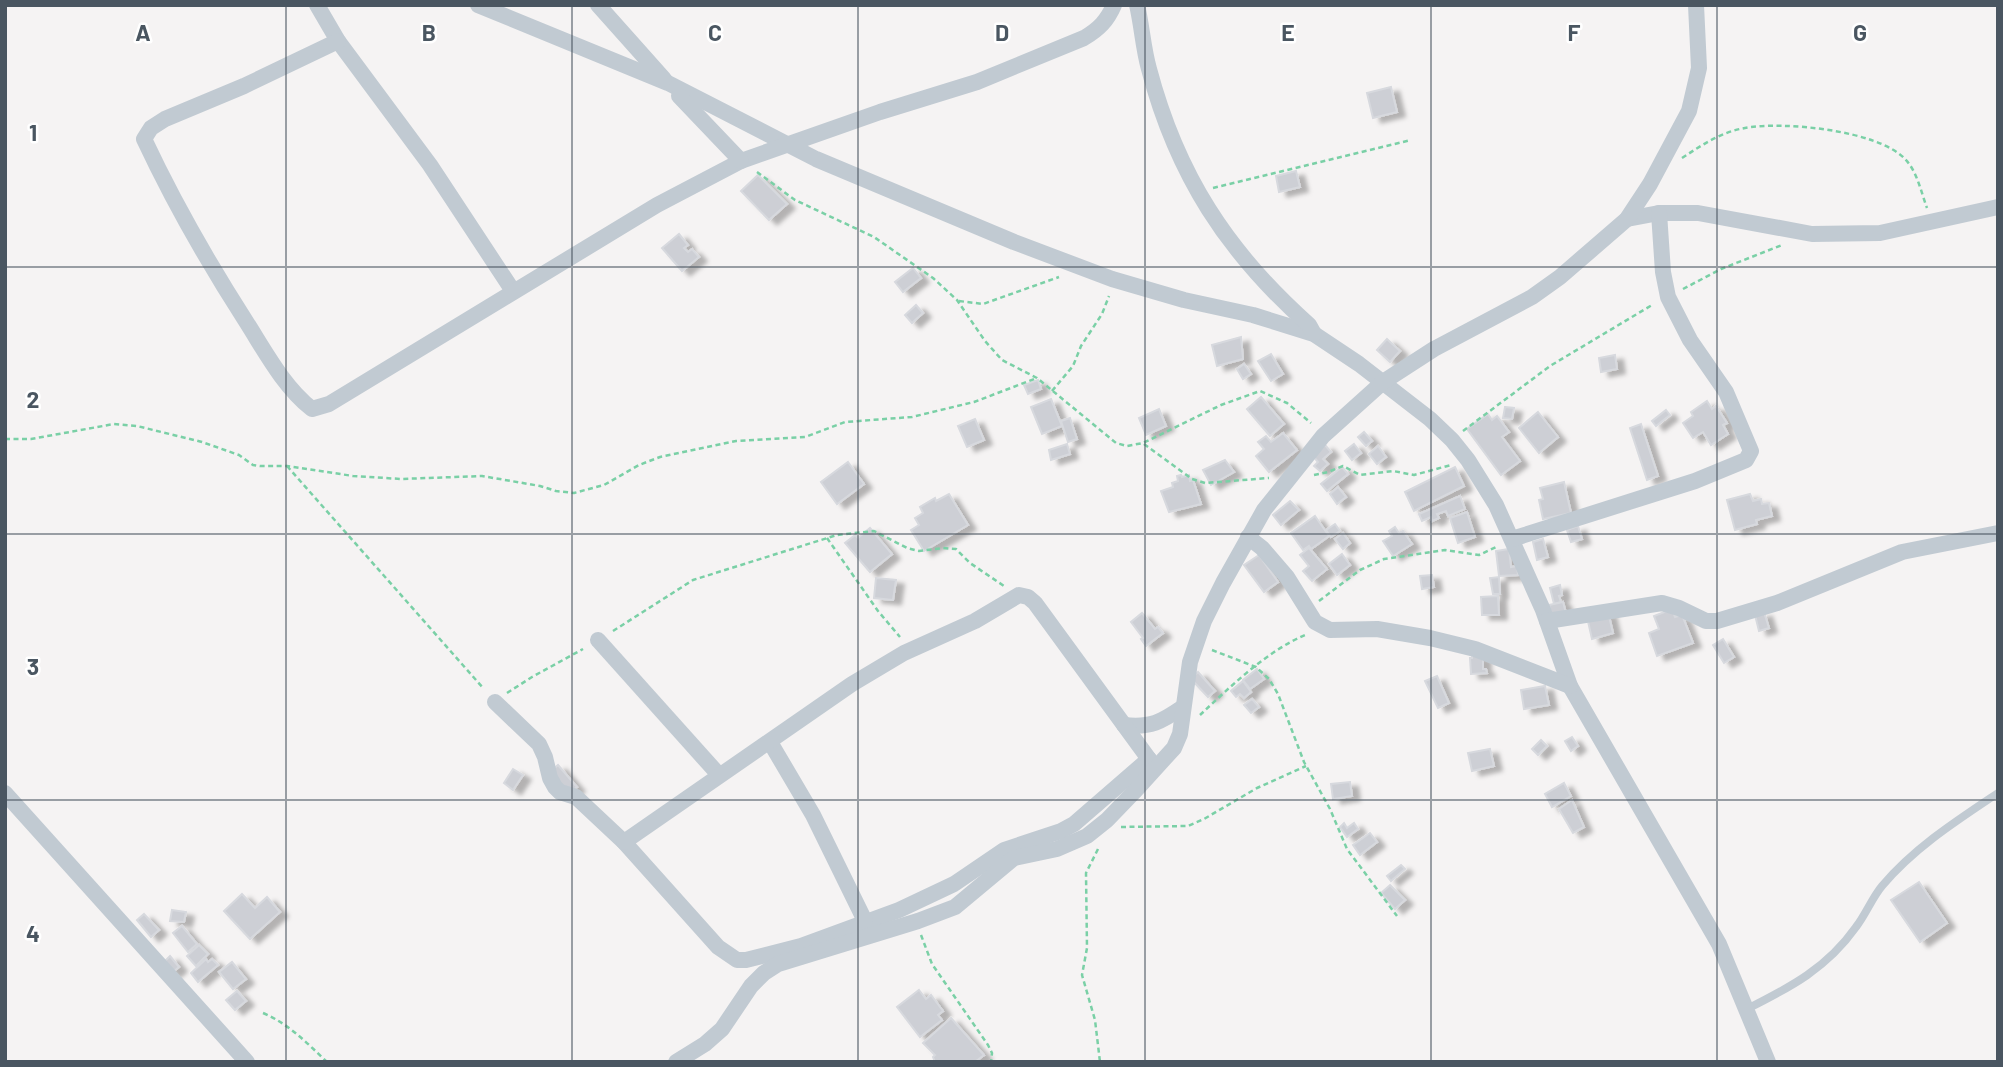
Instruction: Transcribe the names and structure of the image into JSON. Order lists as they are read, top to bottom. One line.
{"grid":{"columns":["A","B","C","D","E","F","G"],"rows":["1","2","3","4"]}}
